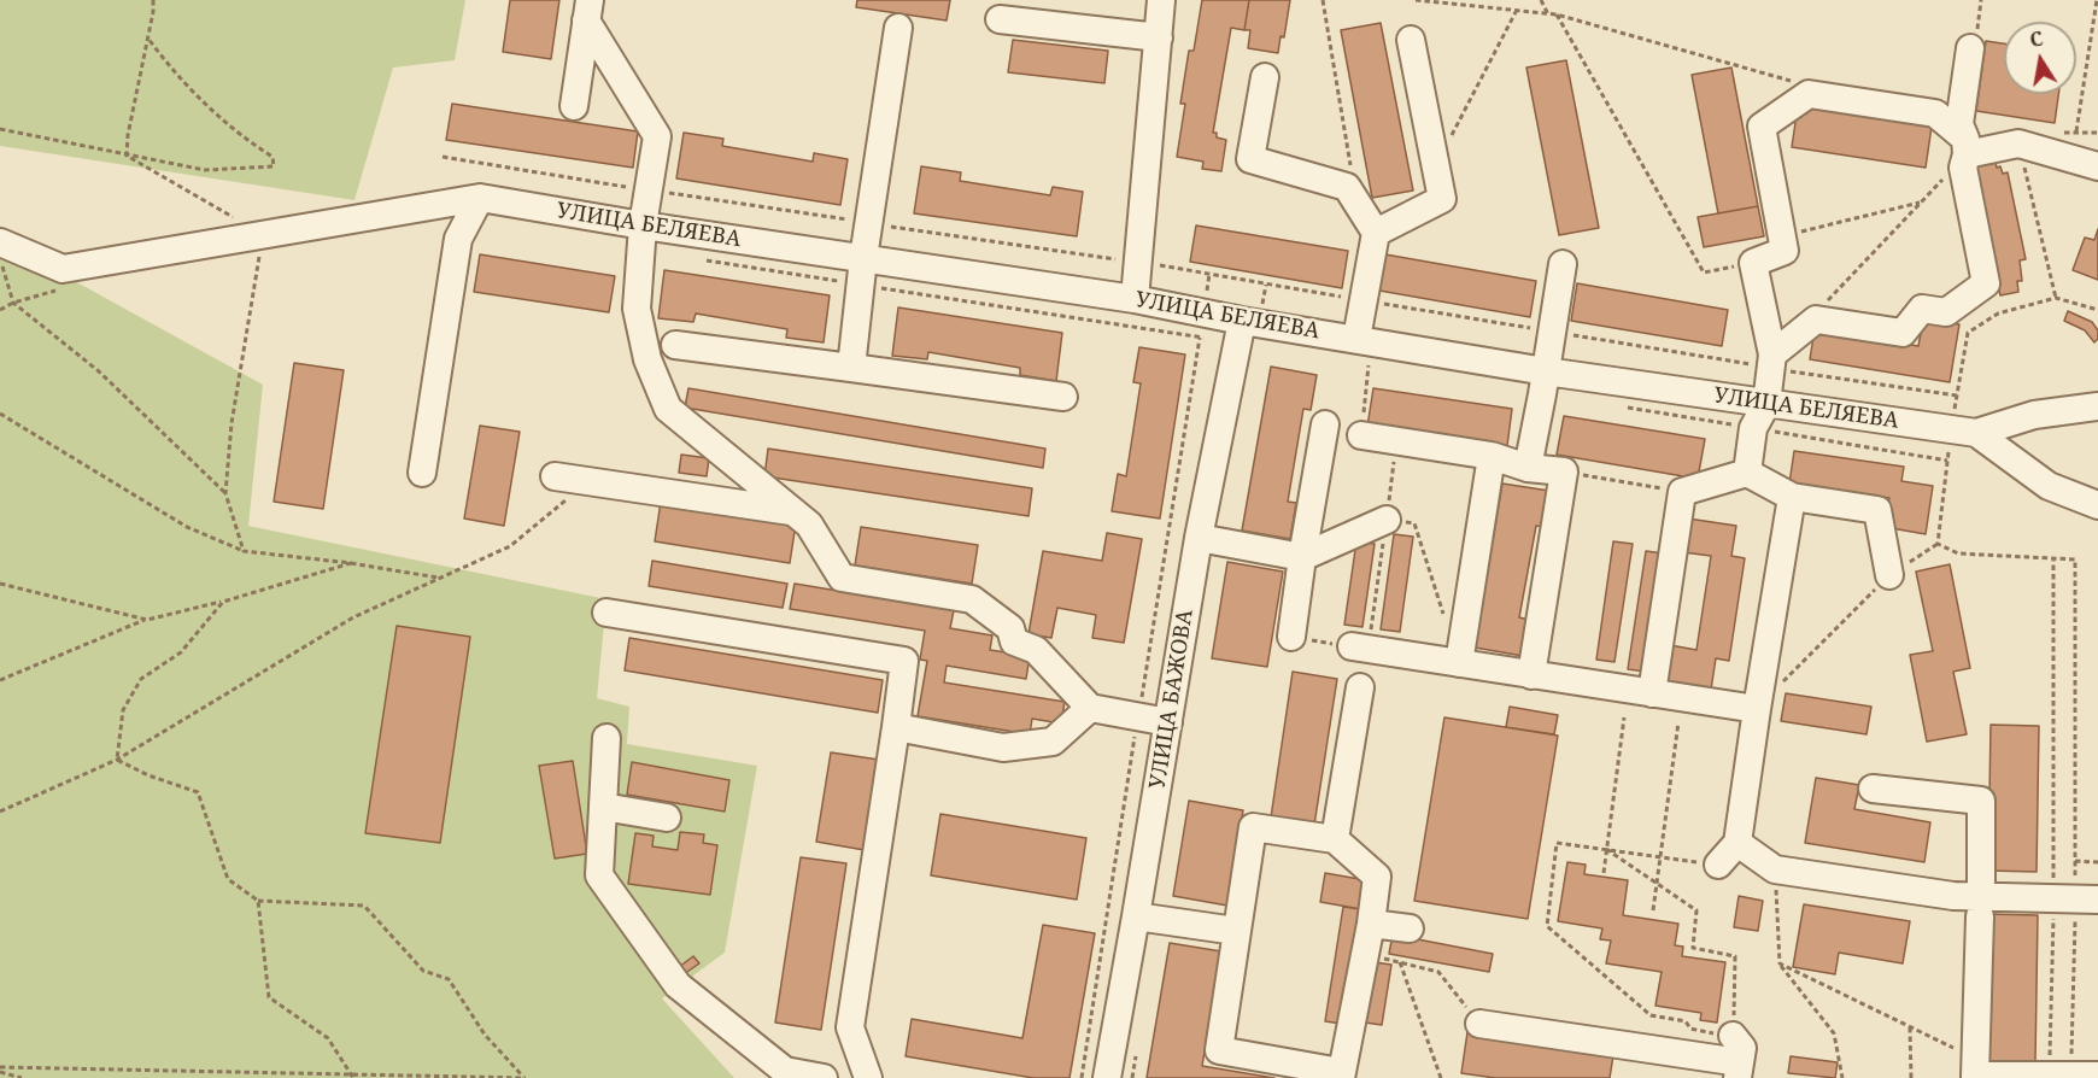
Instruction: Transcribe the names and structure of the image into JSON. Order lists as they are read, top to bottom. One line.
{"streets":{"street":["УЛИЦА БЕЛЯЕВА","УЛИЦА БАЖОВА"]},"crossings":[["УЛИЦА БЕЛЯЕВА","УЛИЦА БАЖОВА"]],"north":"top"}
